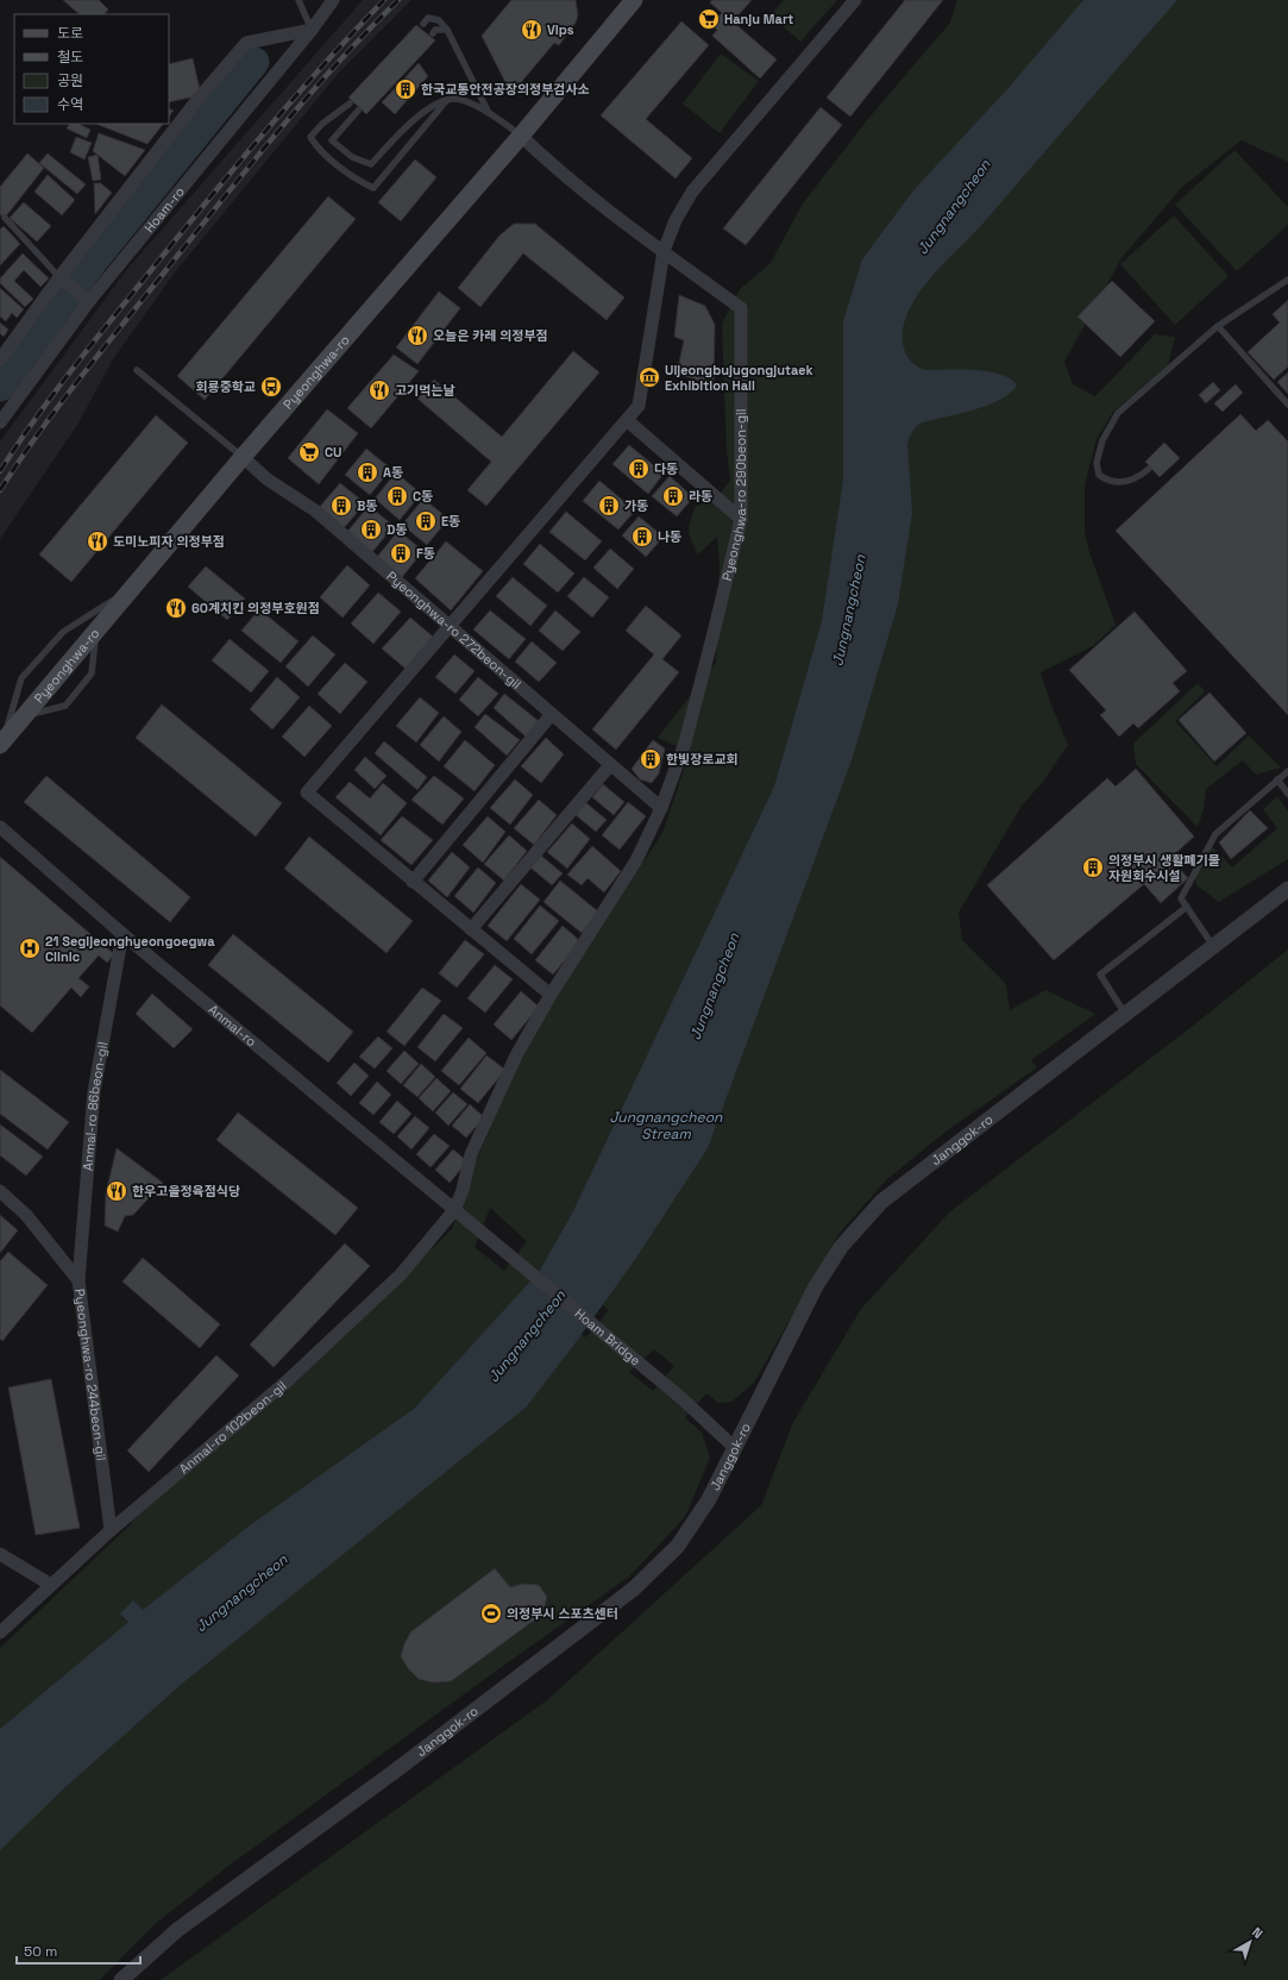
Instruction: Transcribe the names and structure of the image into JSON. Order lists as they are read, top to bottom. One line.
{"streets":{"main road":["Pyeonghwa-ro"],"street":["Hoam-ro","Pyeonghwa-ro 290beon-gil","Pyeonghwa-ro 272beon-gil","Anmal-ro","Anmal-ro 86beon-gil","Janggok-ro","Hoam Bridge","Pyeonghwa-ro 244beon-gil","Anmal-ro 102beon-gil"]},"crossings":[["Pyeonghwa-ro","Pyeonghwa-ro 290beon-gil"],["Pyeonghwa-ro","Pyeonghwa-ro 272beon-gil"],["Pyeonghwa-ro 290beon-gil","Pyeonghwa-ro 272beon-gil"],["Pyeonghwa-ro 290beon-gil","Anmal-ro 102beon-gil"],["Anmal-ro","Anmal-ro 86beon-gil"],["Anmal-ro","Hoam Bridge"],["Anmal-ro","Anmal-ro 102beon-gil"],["Anmal-ro 86beon-gil","Pyeonghwa-ro 244beon-gil"],["Janggok-ro","Hoam Bridge"],["Pyeonghwa-ro 244beon-gil","Anmal-ro 102beon-gil"]],"water":["Jungnangcheon","Jungnangcheon Stream"],"places":{"supermarket":["Hanju Mart","CU"],"restaurant":["Vips","오늘은 카레 의정부점","고기먹는날","도미노피자 의정부점","60계치킨 의정부호원점","한우고을정육점식당"],"building":["한국교통안전공장의정부검사소","다동","A동","C동","라동","B동","가동","E동","D동","나동","F동","한빛장로교회","의정부시 생활폐기물 자원회수시설"],"museum":["Uijeongbujugongjutaek Exhibition Hall"],"bus stop":["회룡중학교"],"hospital":["21 Segijeonghyeongoegwa Clinic"],"sports":["의정부시 스포츠센터"]},"legend":["도로","철도","공원","수역"],"scale_bar":"50 m","north":"top right"}
